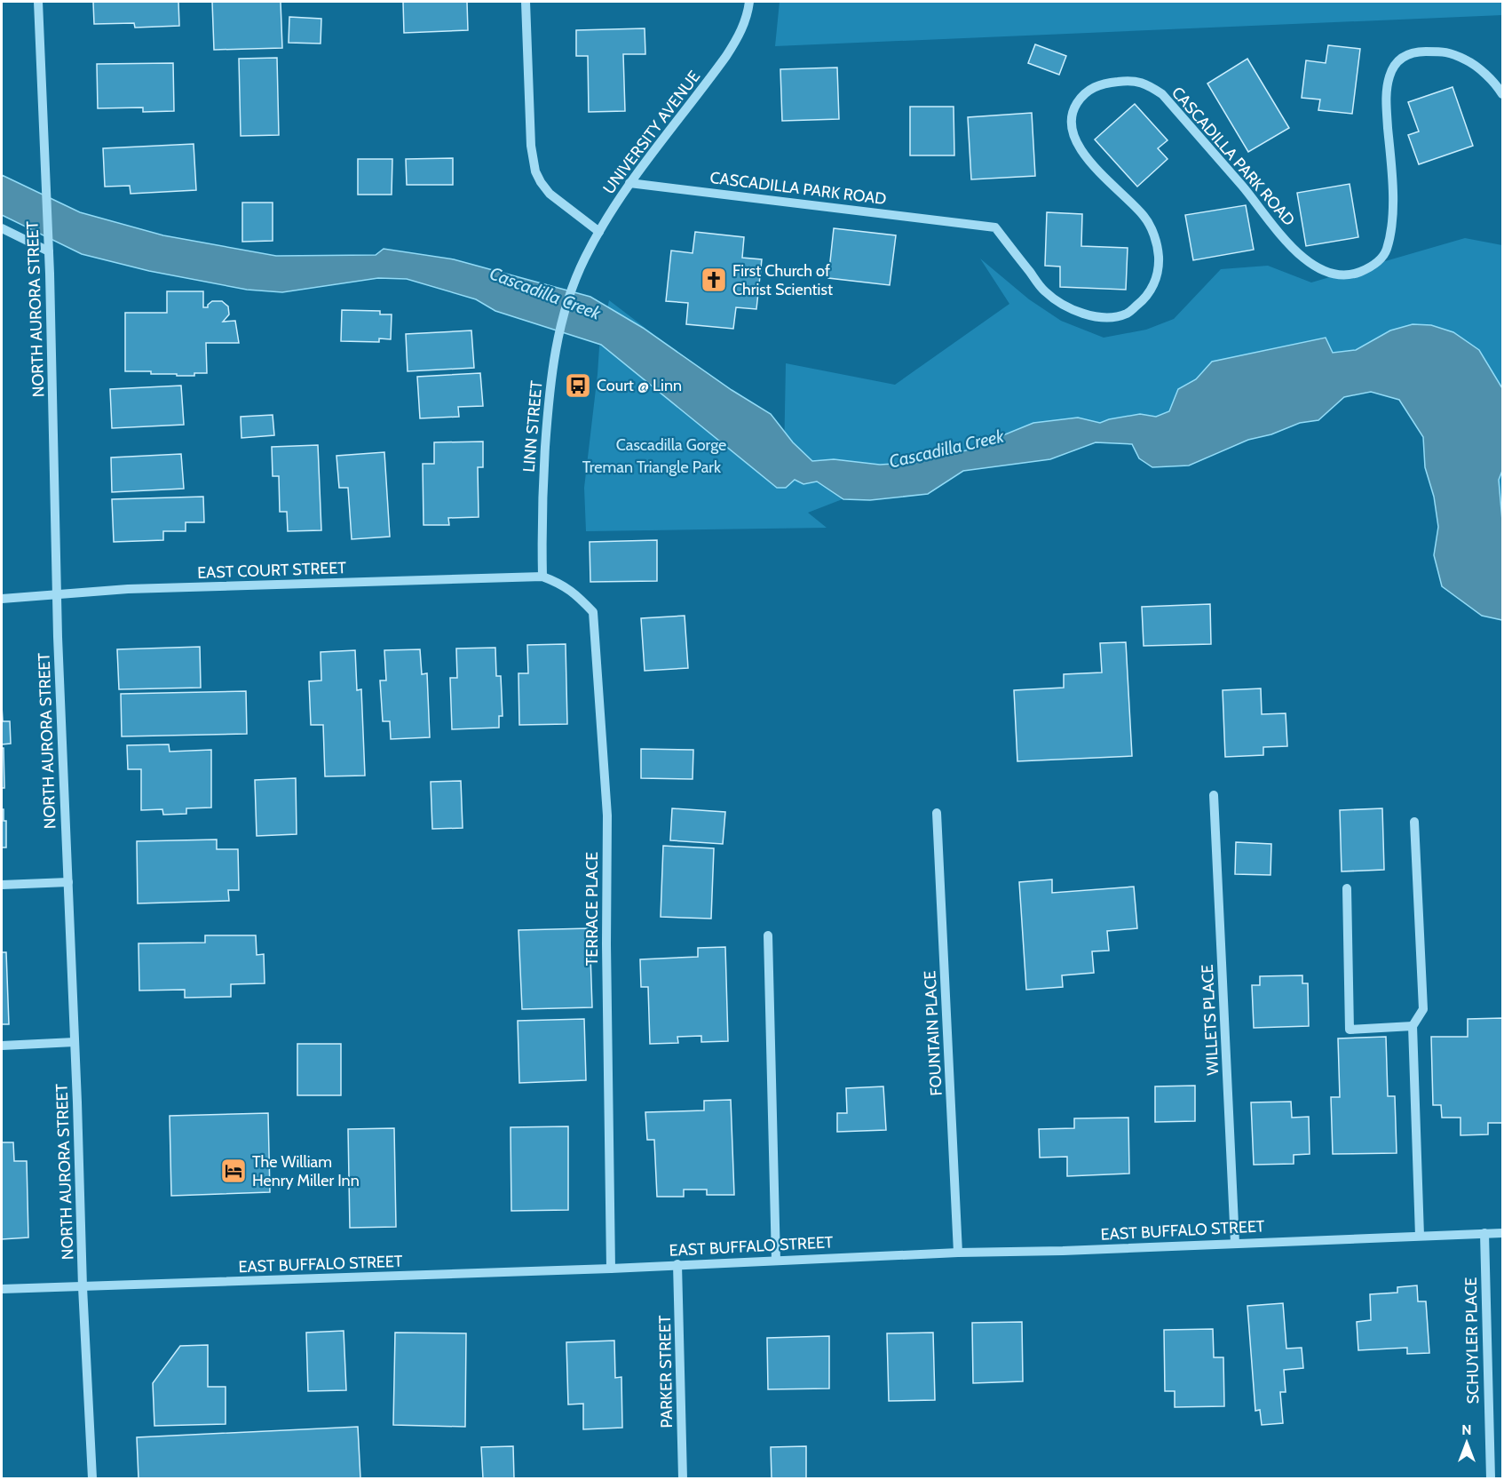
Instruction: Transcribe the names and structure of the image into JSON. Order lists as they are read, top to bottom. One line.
{"streets":{"street":["UNIVERSITY AVENUE","CASCADILLA PARK ROAD","NORTH AURORA STREET","LINN STREET","EAST COURT STREET","TERRACE PLACE","WILLETS PLACE","FOUNTAIN PLACE","EAST BUFFALO STREET","SCHUYLER PLACE","PARKER STREET"]},"crossings":[["UNIVERSITY AVENUE","CASCADILLA PARK ROAD"],["UNIVERSITY AVENUE","LINN STREET"],["NORTH AURORA STREET","EAST COURT STREET"],["NORTH AURORA STREET","EAST BUFFALO STREET"],["LINN STREET","EAST COURT STREET"],["LINN STREET","TERRACE PLACE"],["EAST COURT STREET","TERRACE PLACE"],["TERRACE PLACE","EAST BUFFALO STREET"],["WILLETS PLACE","EAST BUFFALO STREET"],["FOUNTAIN PLACE","EAST BUFFALO STREET"],["EAST BUFFALO STREET","SCHUYLER PLACE"],["EAST BUFFALO STREET","PARKER STREET"]],"water":["Cascadilla Creek"],"parks":["Cascadilla Gorge","Treman Triangle Park"],"places":{"church":["First Church of Christ Scientist"],"bus stop":["Court @ Linn"],"hotel":["The William Henry Miller Inn"]},"north":"top"}
